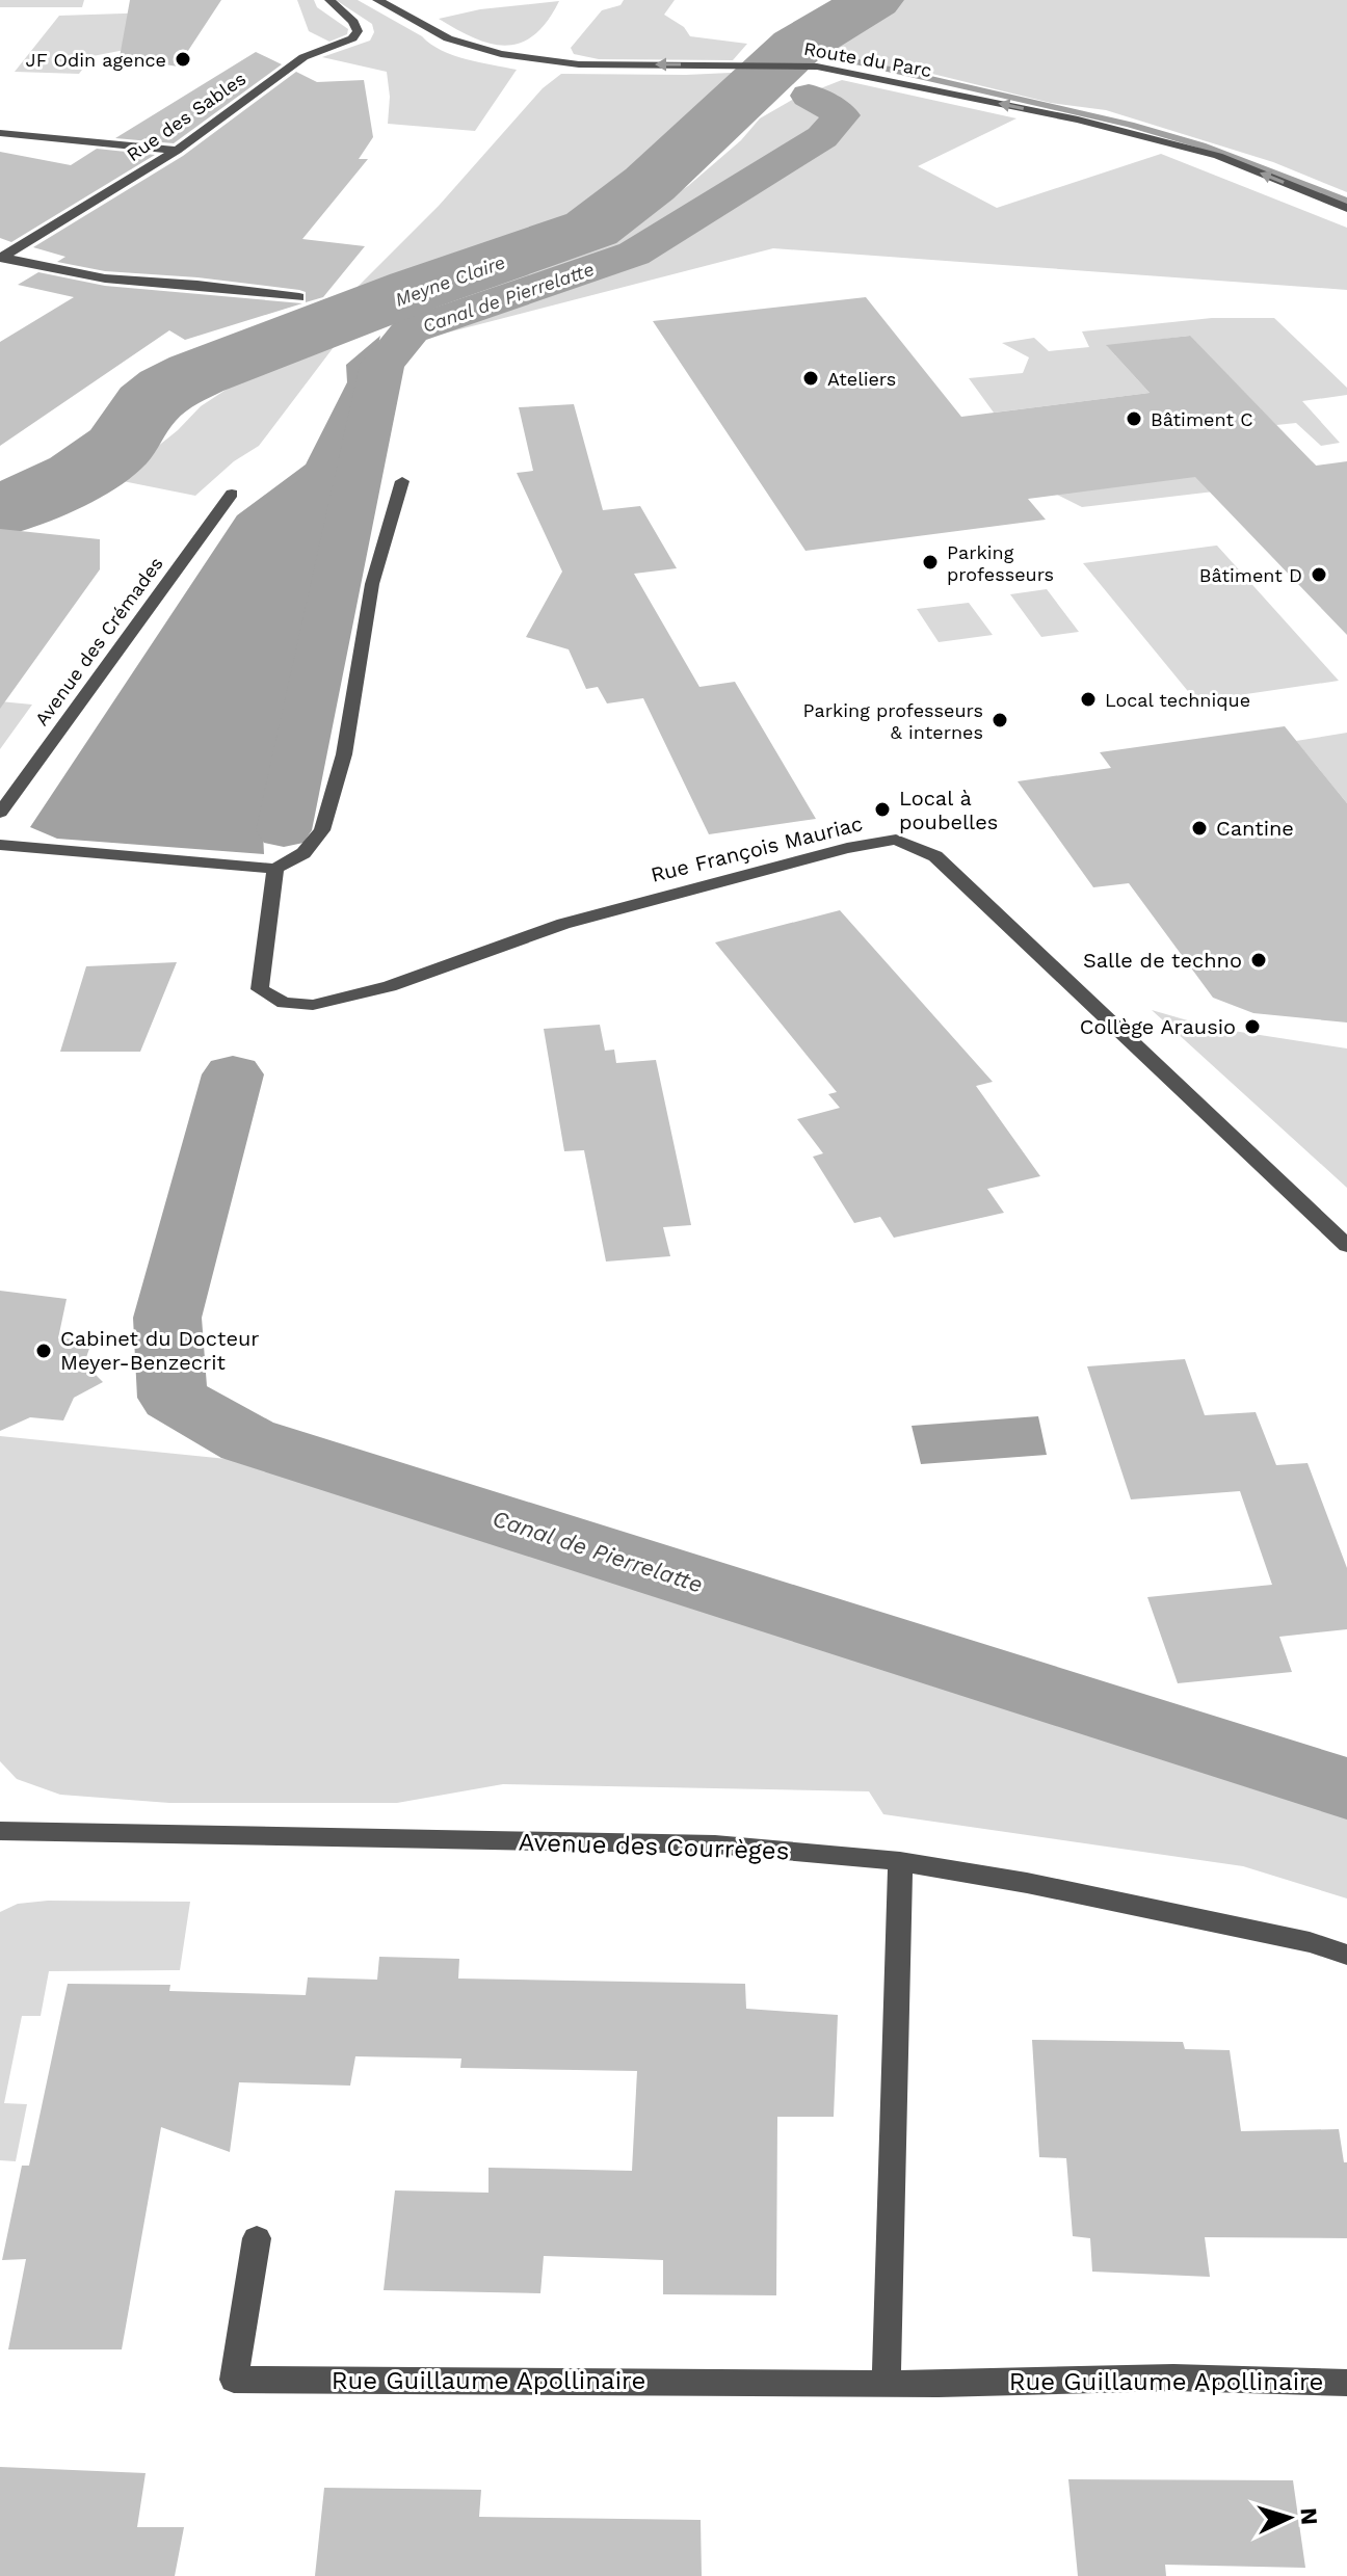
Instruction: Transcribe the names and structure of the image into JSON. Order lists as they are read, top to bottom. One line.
{"streets":{"street":["Route du Parc","Rue des Sables","Avenue des Crémades","Rue François Mauriac","Avenue des Courrèges","Rue Guillaume Apollinaire"]},"one_way":["Route du Parc"],"water":["Meyne Claire","Canal de Pierrelatte"],"places":["JF Odin agence","Ateliers","Bâtiment C","Parking professeurs","Bâtiment D","Local technique","Parking professeurs & internes","Local à poubelles","Cantine","Salle de techno","Collège Arausio","Cabinet du Docteur Meyer-Benzecrit"],"north":"right"}
